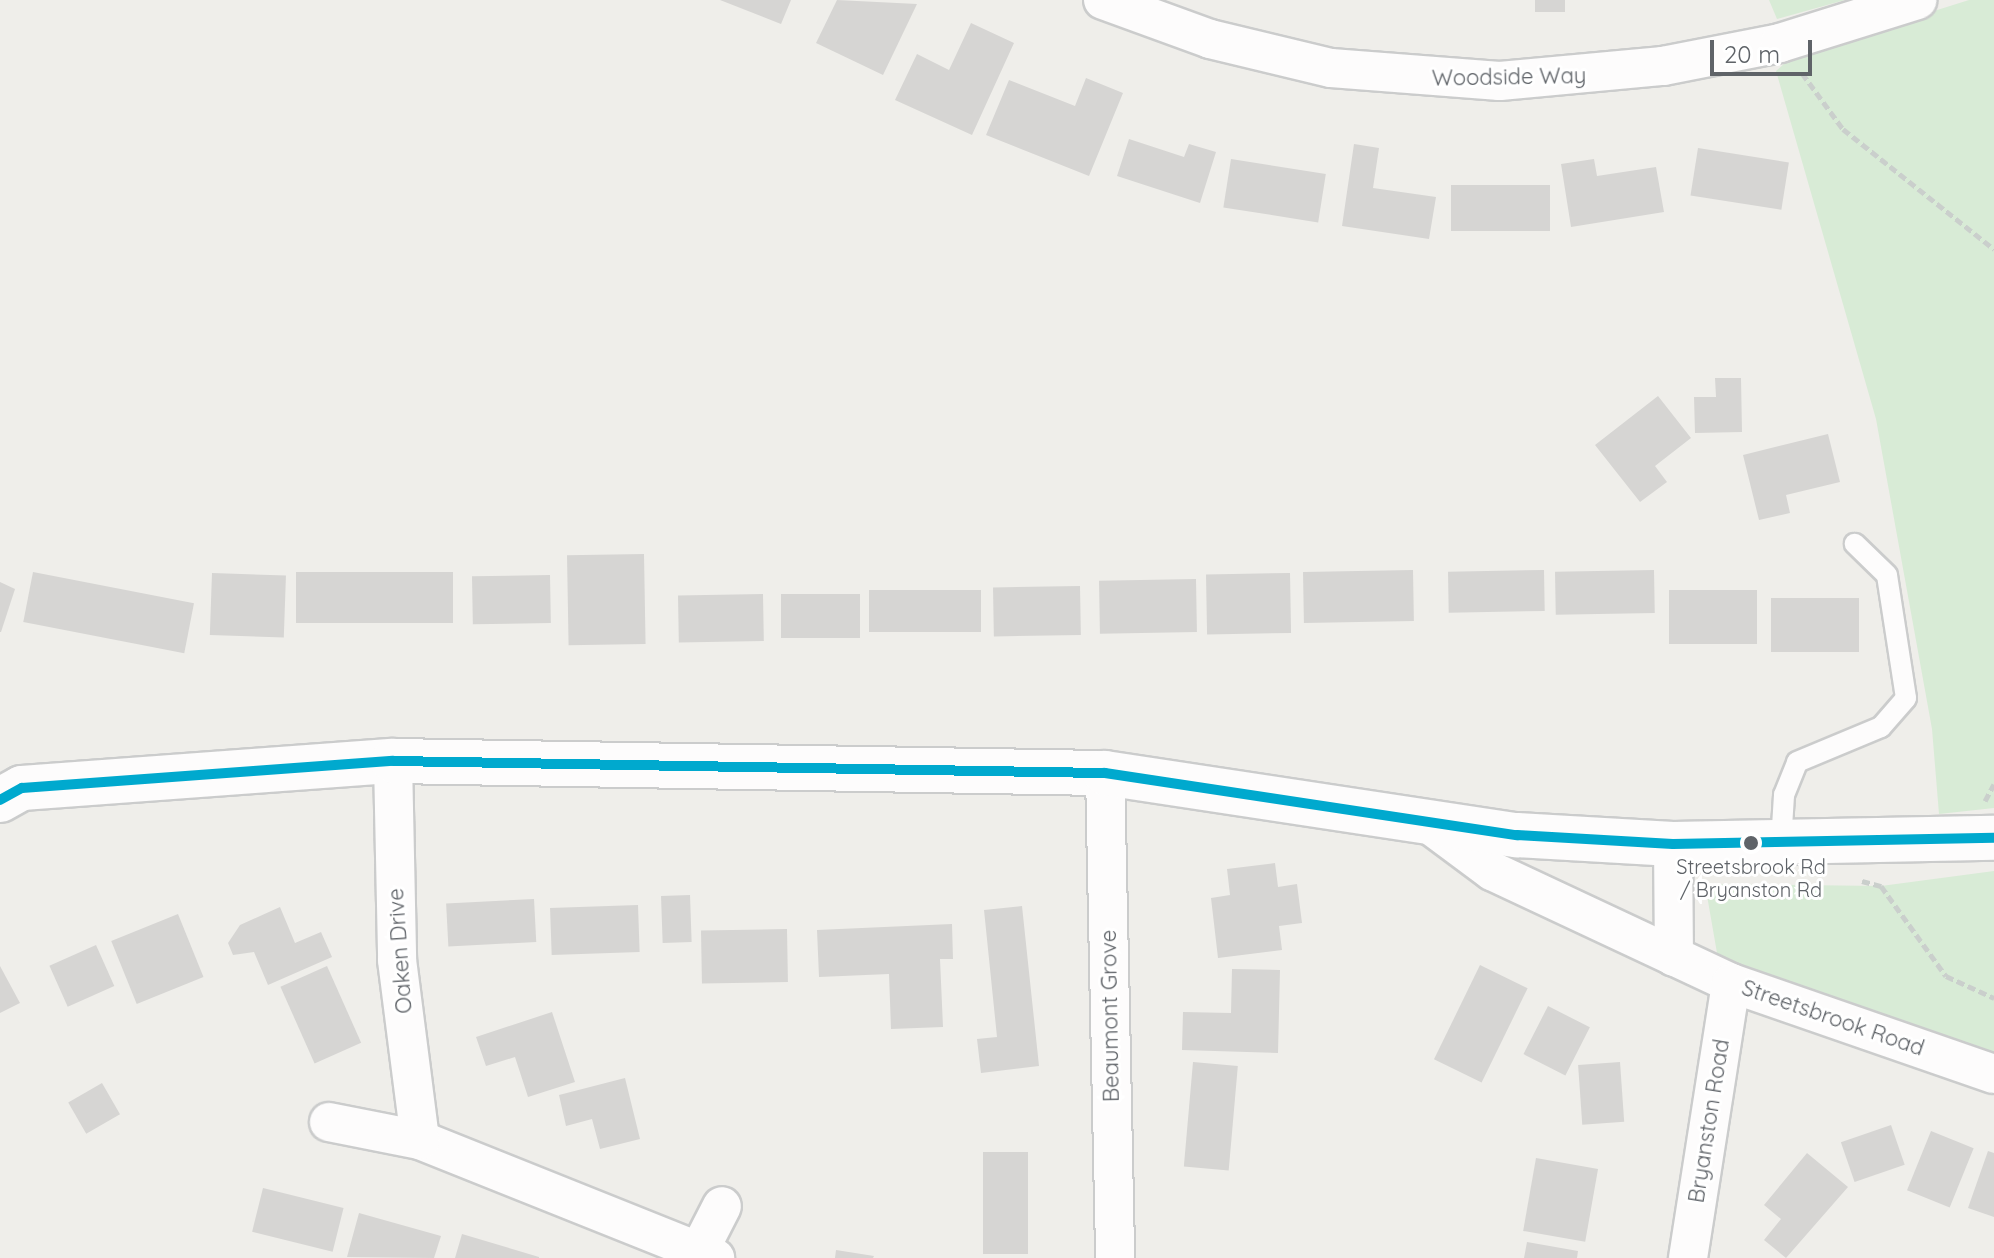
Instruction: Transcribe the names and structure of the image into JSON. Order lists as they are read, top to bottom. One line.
{"streets":{"main road":["Streetsbrook Road"],"street":["Woodside Way","Oaken Drive","Beaumont Grove","Bryanston Road"]},"crossings":[["Oaken Drive","Streetsbrook Road"],["Beaumont Grove","Streetsbrook Road"],["Streetsbrook Road","Bryanston Road"]],"places":["Streetsbrook Rd / Bryanston Rd"],"scale_bar":"20 m"}
